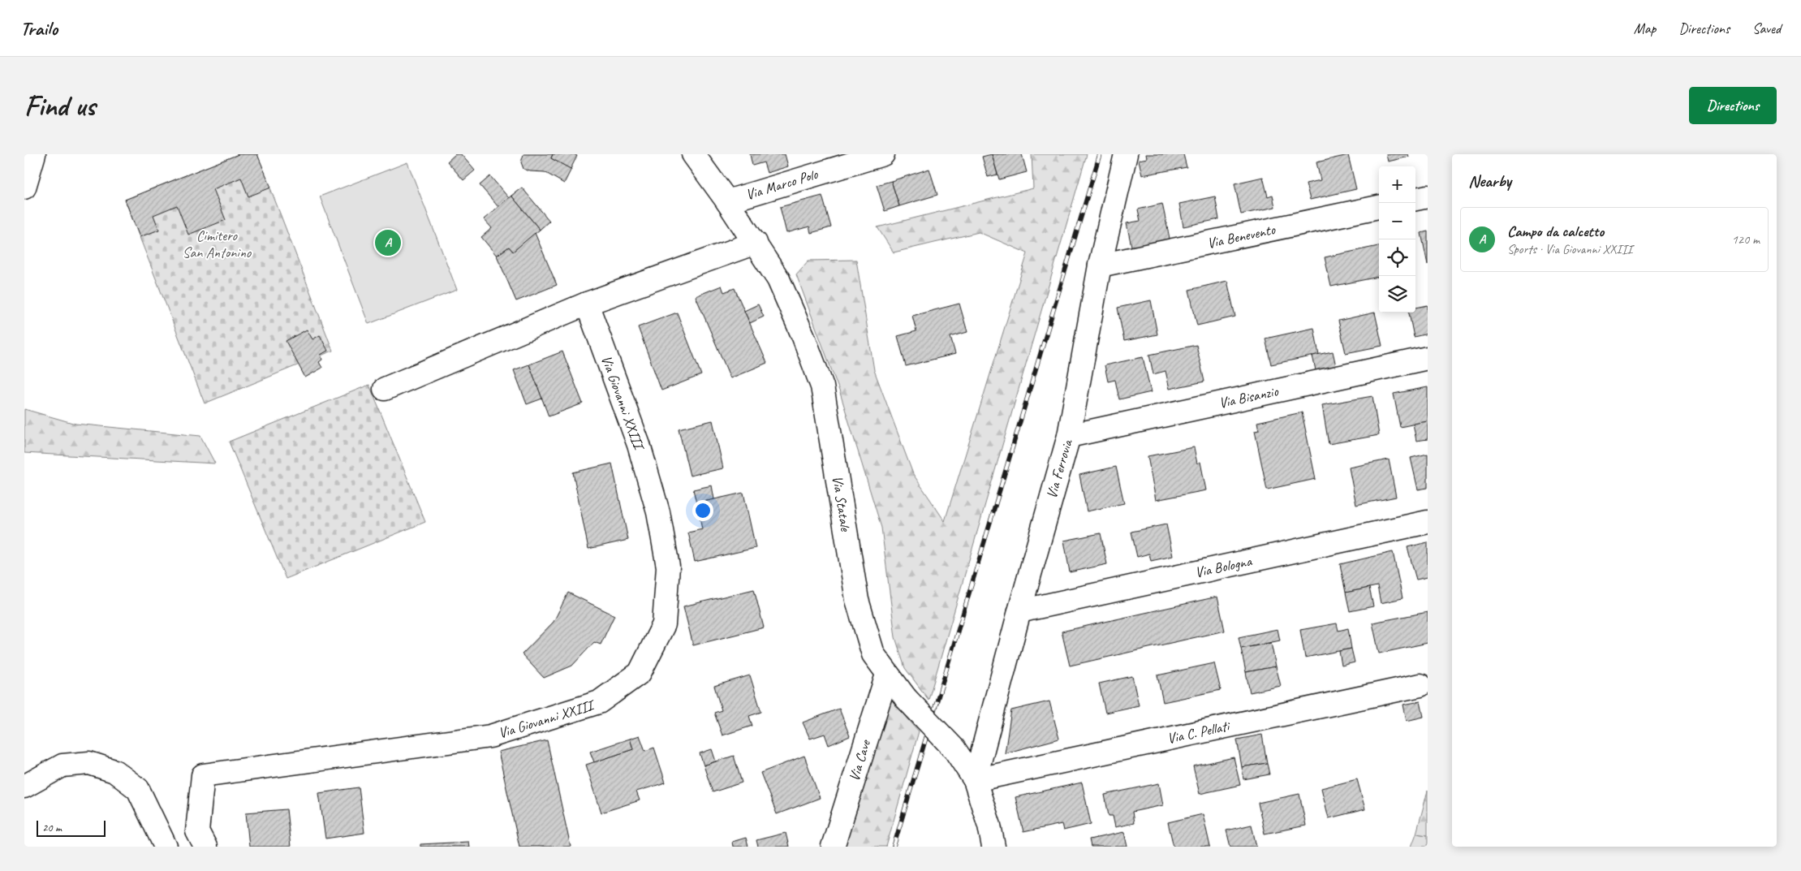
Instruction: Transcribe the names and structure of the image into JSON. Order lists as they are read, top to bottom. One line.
{"streets":{"street":["Via Marco Polo","Via Benevento","Via Bisanzio","Via Giovanni XXIII","Via Ferrovia","Via Statale","Via Bologna","Via C. Pellati","Via Cave"]},"crossings":[["Via Marco Polo","Via Statale"],["Via Benevento","Via Ferrovia"],["Via Bisanzio","Via Ferrovia"],["Via Ferrovia","Via Statale"],["Via Ferrovia","Via Bologna"],["Via Ferrovia","Via C. Pellati"],["Via Statale","Via C. Pellati"],["Via Statale","Via Cave"]],"parks":["Cimitero San Antonino"],"scale_bar":"20 m","page":{"header":"Trailo","nav":["Map","Directions","Saved"],"buttons":"Directions","title":"Find us","heading":"Nearby","map_buttons":["+","−"],"list":[{"mark":"A","name":"Campo da calcetto","note":"Sports · Via Giovanni XXIII","value":"120 m"}],"pins":"A","scale":"20 m"}}
